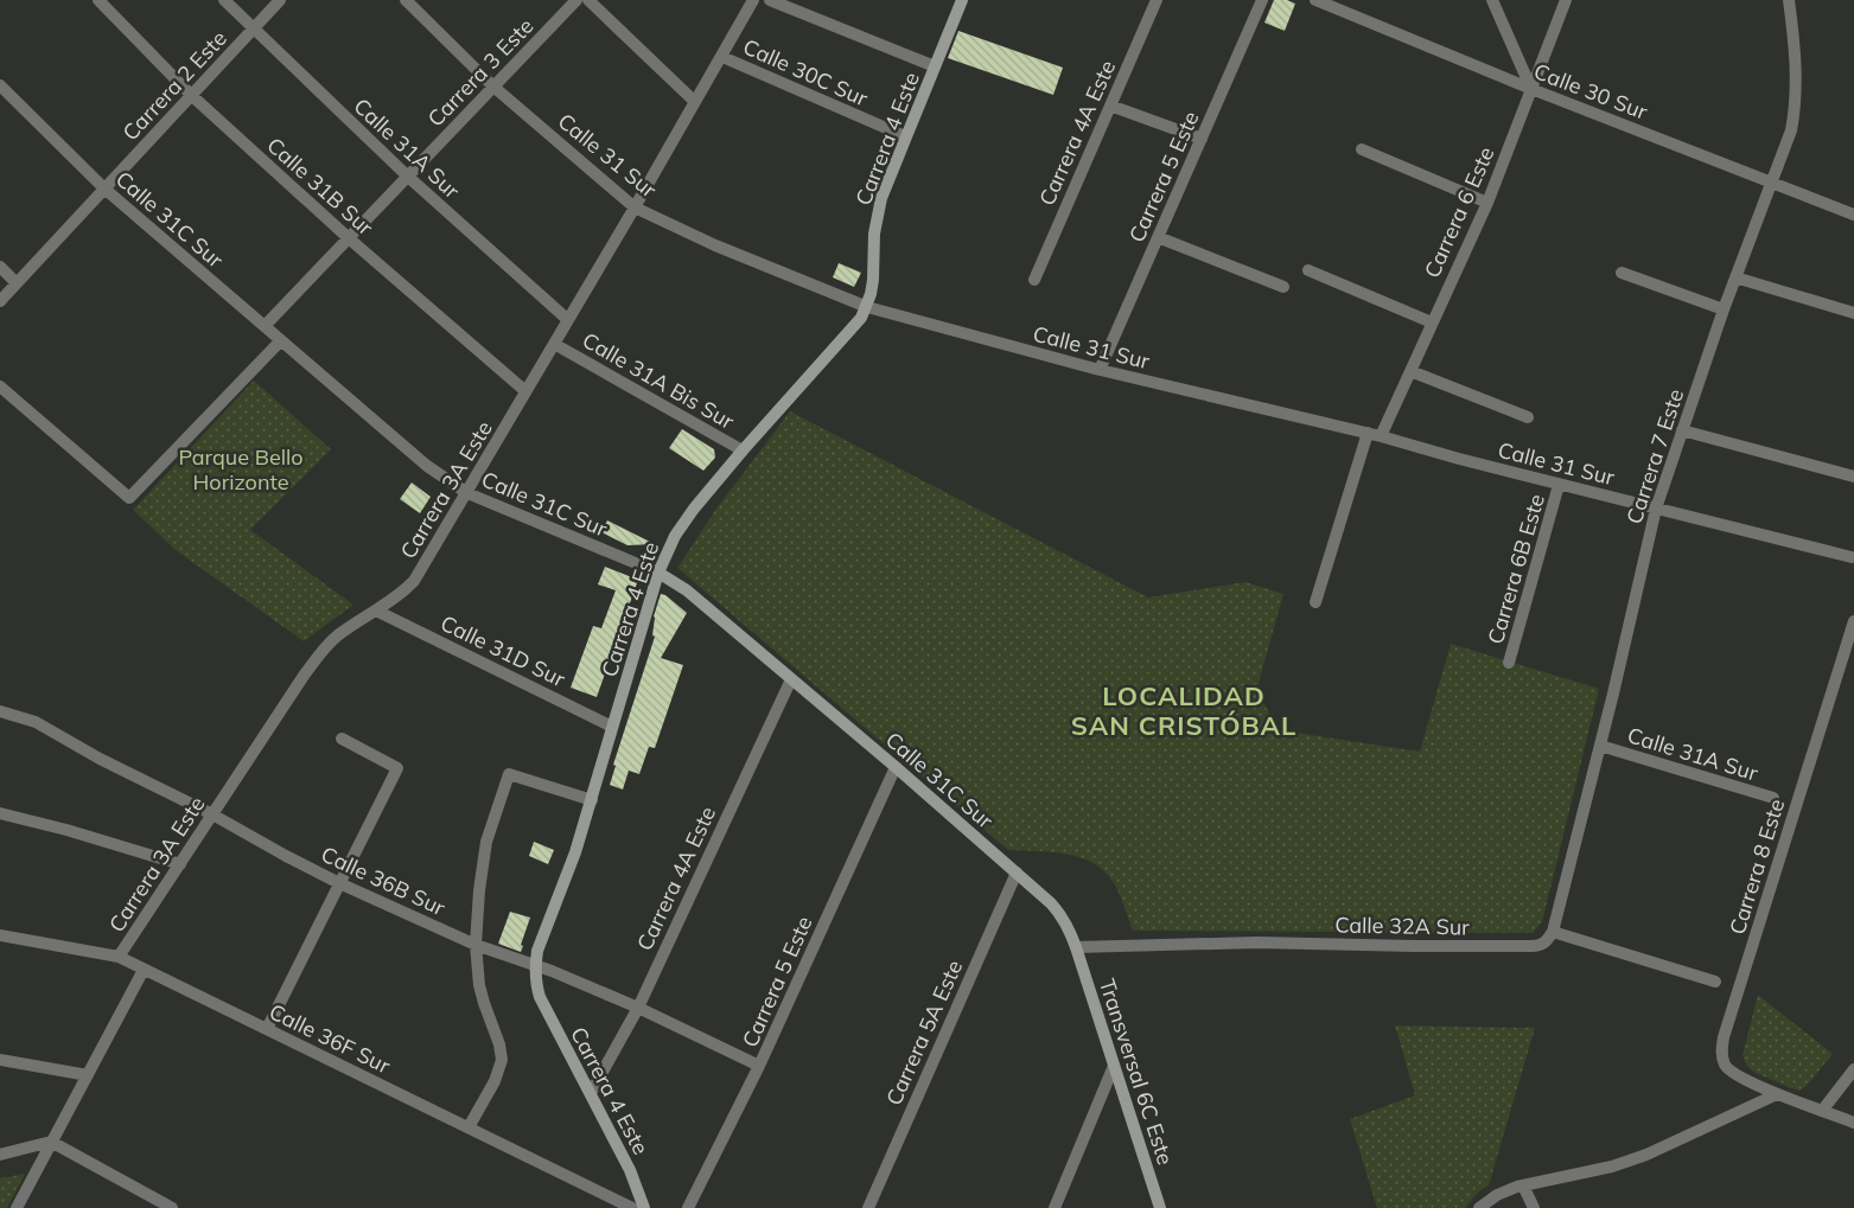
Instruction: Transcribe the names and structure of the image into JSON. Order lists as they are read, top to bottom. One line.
{"streets":{"street":["Carrera 3 Este","Calle 30C Sur","Carrera 2 Este","Calle 30 Sur","Carrera 4A Este","Carrera 4 Este","Calle 31A Sur","Calle 31 Sur","Carrera 5 Este","Calle 31B Sur","Carrera 6 Este","Calle 31C Sur","Calle 31A Bis Sur","Carrera 7 Este","Carrera 3A Este","Carrera 6B Este","Calle 31D Sur","Carrera 8 Este","Calle 36B Sur","Calle 32A Sur","Carrera 5A Este","Calle 36F Sur","Transversal 6C Este"]},"crossings":[["Carrera 3 Este","Calle 31A Sur"],["Carrera 3 Este","Calle 31 Sur"],["Carrera 3 Este","Calle 31B Sur"],["Carrera 3 Este","Calle 31C Sur"],["Calle 30C Sur","Carrera 4 Este"],["Calle 30C Sur","Carrera 3A Este"],["Carrera 2 Este","Calle 31A Sur"],["Carrera 2 Este","Calle 31B Sur"],["Carrera 2 Este","Calle 31C Sur"],["Calle 30 Sur","Carrera 6 Este"],["Calle 30 Sur","Carrera 7 Este"],["Carrera 4A Este","Carrera 4 Este"],["Carrera 4A Este","Calle 31C Sur"],["Carrera 4A Este","Calle 36B Sur"],["Carrera 4 Este","Calle 31 Sur"],["Carrera 4 Este","Calle 31C Sur"],["Carrera 4 Este","Calle 31A Bis Sur"],["Carrera 4 Este","Calle 31D Sur"],["Carrera 4 Este","Calle 36B Sur"],["Calle 31A Sur","Carrera 7 Este"],["Calle 31A Sur","Carrera 3A Este"],["Calle 31 Sur","Carrera 5 Este"],["Calle 31 Sur","Carrera 6 Este"],["Calle 31 Sur","Carrera 7 Este"],["Calle 31 Sur","Carrera 3A Este"],["Calle 31 Sur","Carrera 6B Este"],["Carrera 5 Este","Calle 31C Sur"],["Carrera 5 Este","Calle 36B Sur"],["Calle 31B Sur","Carrera 3A Este"],["Calle 31C Sur","Carrera 3A Este"],["Calle 31C Sur","Calle 32A Sur"],["Calle 31C Sur","Carrera 5A Este"],["Calle 31C Sur","Transversal 6C Este"],["Calle 31A Bis Sur","Carrera 3A Este"],["Carrera 7 Este","Calle 32A Sur"],["Carrera 3A Este","Calle 31D Sur"],["Carrera 3A Este","Calle 36B Sur"],["Carrera 3A Este","Calle 36F Sur"],["Calle 32A Sur","Transversal 6C Este"]],"districts":["LOCALIDAD SAN CRISTÓBAL"],"parks":["Parque Bello Horizonte"]}
